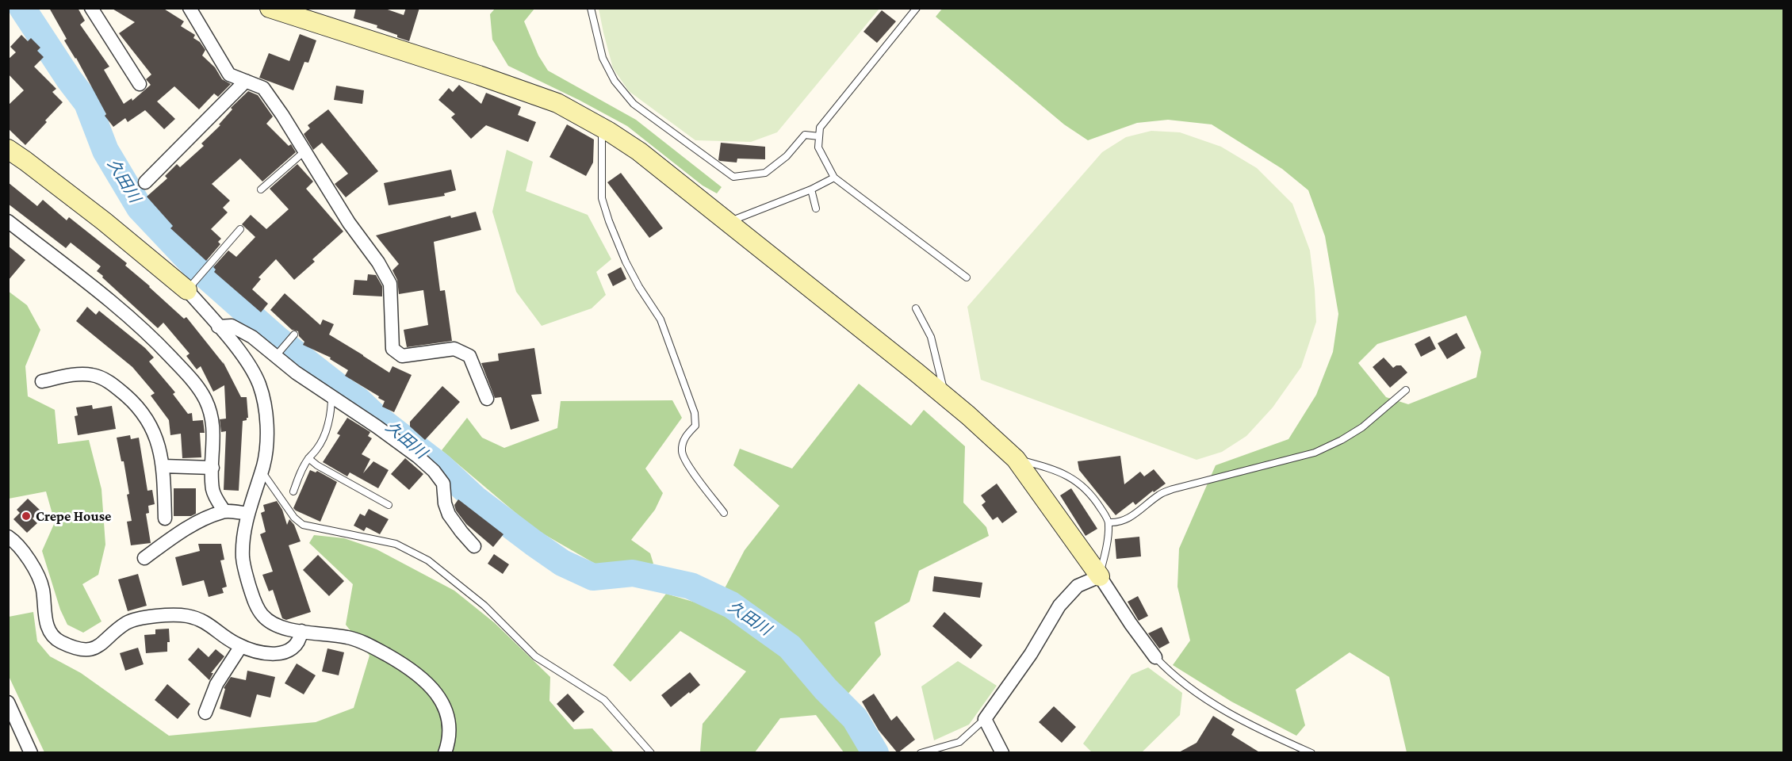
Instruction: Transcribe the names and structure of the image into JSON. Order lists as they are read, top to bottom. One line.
{"water":["久田川"],"places":["Crepe House"]}
